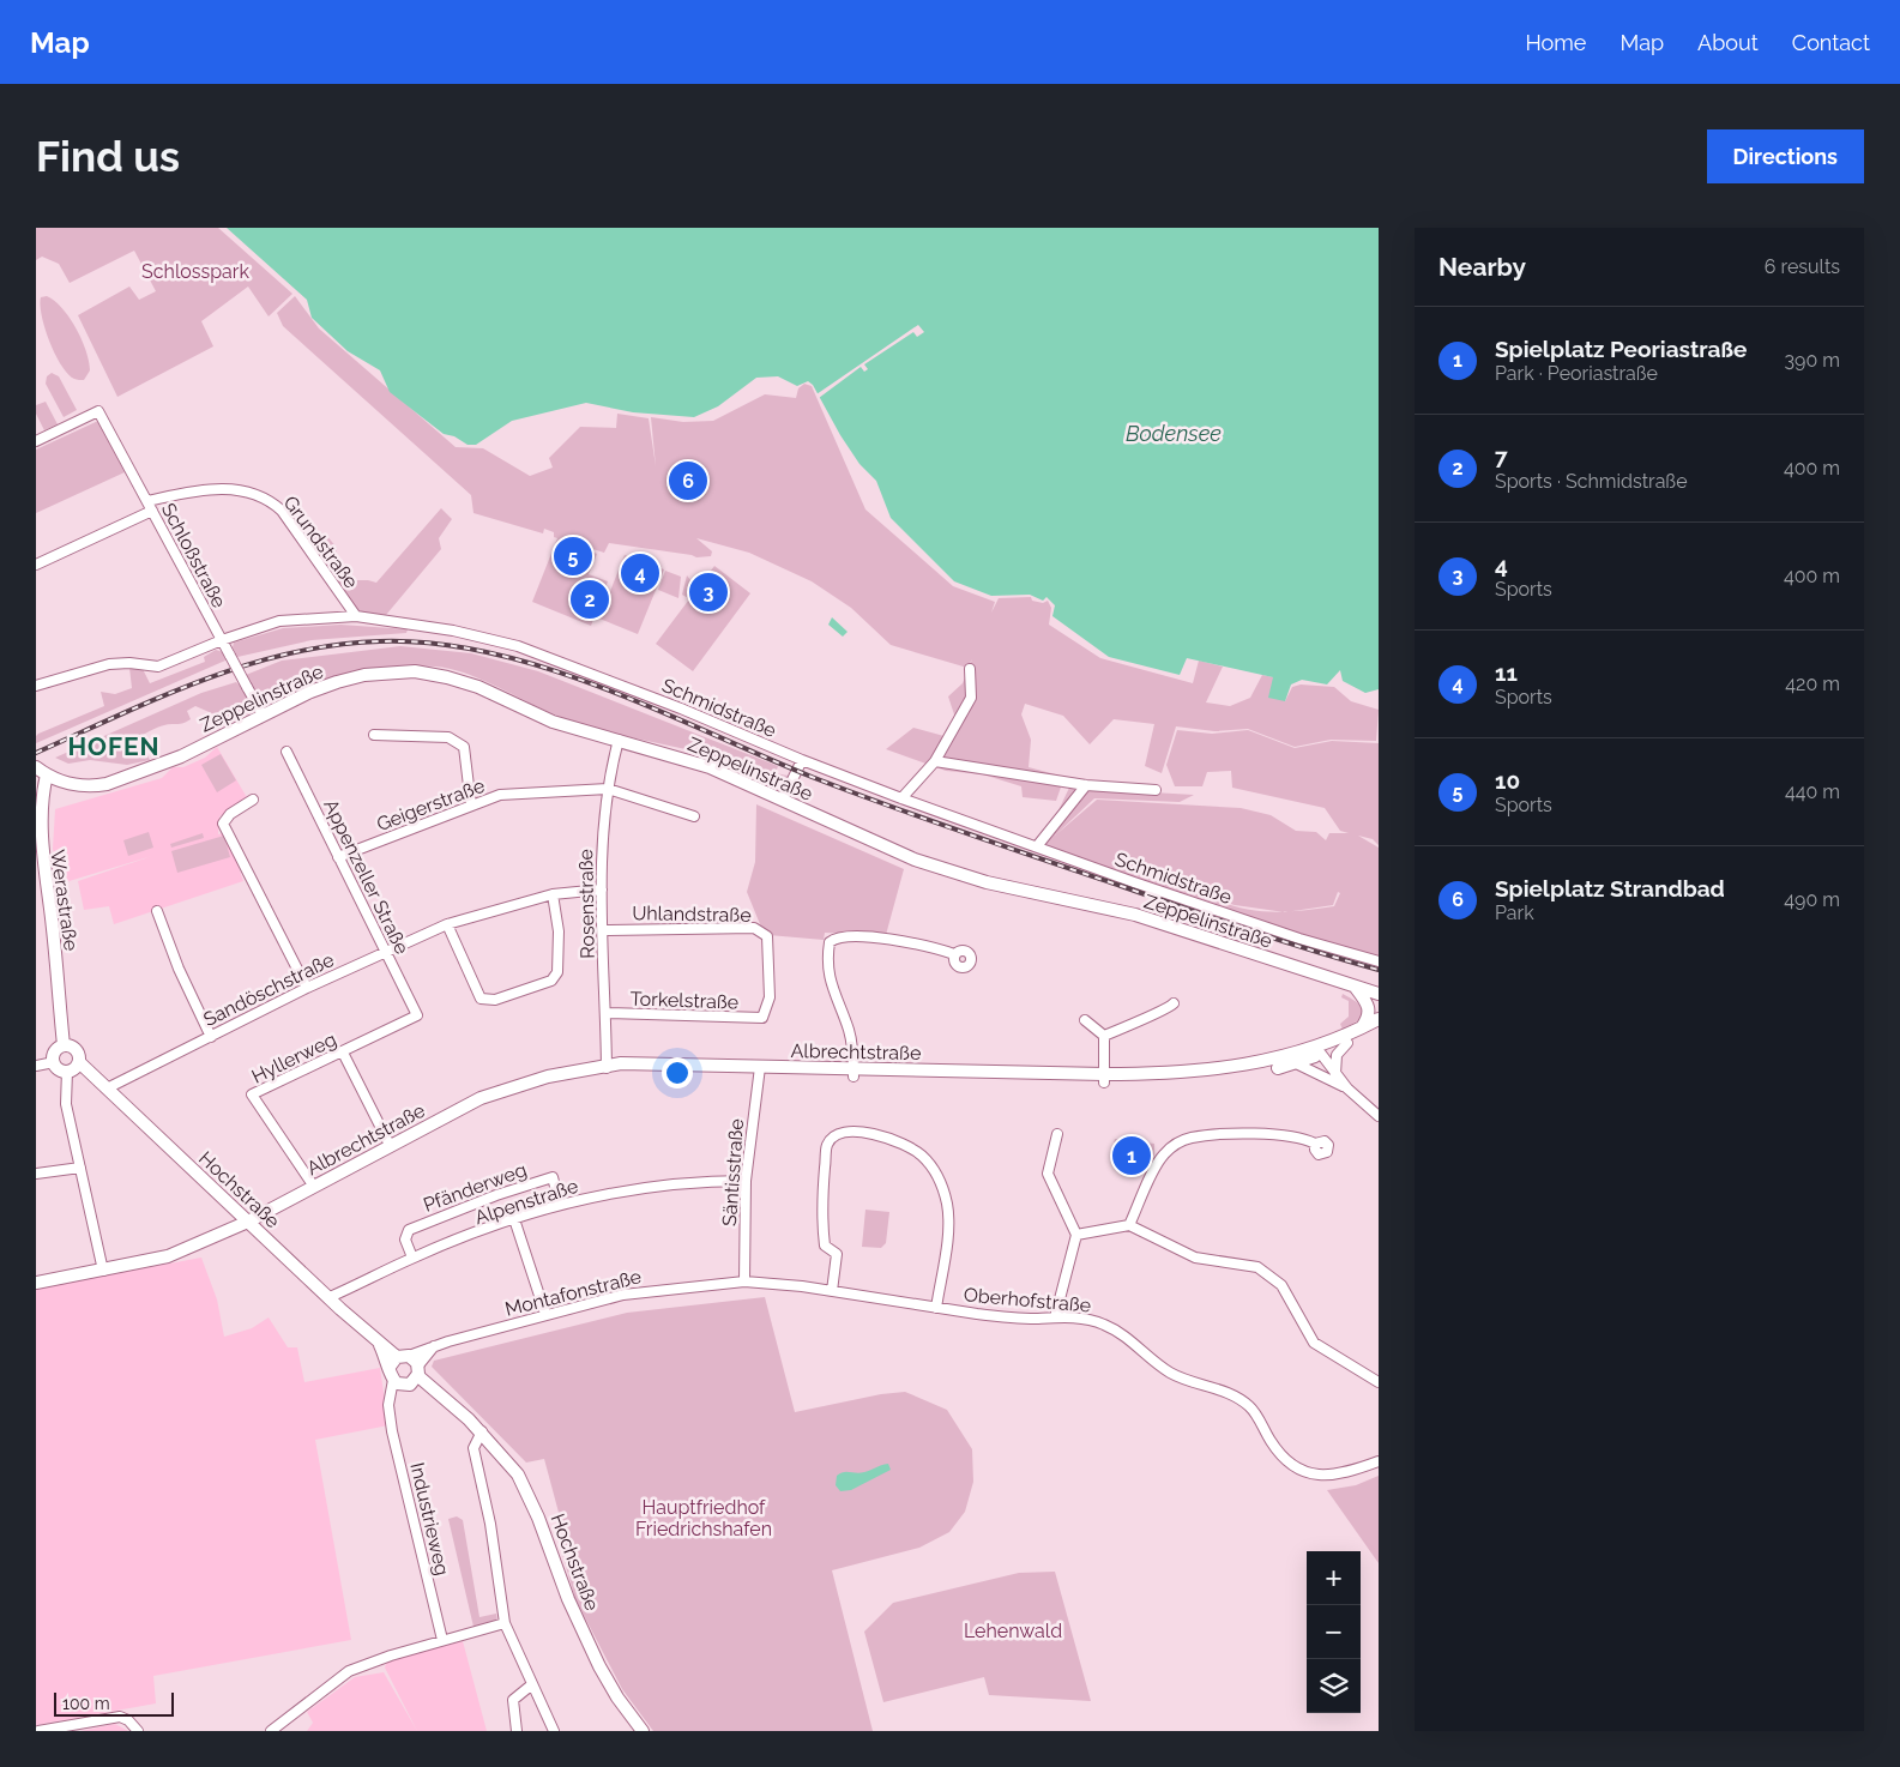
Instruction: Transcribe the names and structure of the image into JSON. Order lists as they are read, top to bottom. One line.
{"streets":{"main road":["Zeppelinstraße","Werastraße","Albrechtstraße","Hochstraße"],"street":["Grundstraße","Schloßstraße","Schmidstraße","Geigerstraße","Appenzeller Straße","Rosenstraße","Uhlandstraße","Sandöschstraße","Torkelstraße","Hyllerweg","Säntisstraße","Pfänderweg","Alpenstraße","Montafonstraße","Oberhofstraße","Industrieweg"]},"crossings":[["Grundstraße","Schloßstraße"],["Grundstraße","Schmidstraße"],["Schloßstraße","Zeppelinstraße"],["Schloßstraße","Schmidstraße"],["Zeppelinstraße","Werastraße"],["Zeppelinstraße","Rosenstraße"],["Geigerstraße","Appenzeller Straße"],["Geigerstraße","Rosenstraße"],["Appenzeller Straße","Sandöschstraße"],["Appenzeller Straße","Hyllerweg"],["Werastraße","Hochstraße"],["Rosenstraße","Uhlandstraße"],["Rosenstraße","Sandöschstraße"],["Rosenstraße","Torkelstraße"],["Rosenstraße","Albrechtstraße"],["Uhlandstraße","Torkelstraße"],["Sandöschstraße","Hochstraße"],["Albrechtstraße","Hyllerweg"],["Albrechtstraße","Säntisstraße"],["Albrechtstraße","Hochstraße"],["Säntisstraße","Alpenstraße"],["Säntisstraße","Montafonstraße"],["Pfänderweg","Alpenstraße"],["Hochstraße","Alpenstraße"],["Hochstraße","Montafonstraße"],["Hochstraße","Industrieweg"],["Montafonstraße","Oberhofstraße"]],"districts":["HOFEN"],"water":["Bodensee"],"parks":["Schlosspark","Hauptfriedhof Friedrichshafen","Lehenwald"],"scale_bar":"100 m","page":{"header":"Map","nav":["Home","Map","About","Contact"],"buttons":"Directions","title":"Find us","heading":["Nearby","6 results"],"list":[{"mark":"1","name":"Spielplatz Peoriastraße","note":"Park · Peoriastraße","value":"390 m"},{"mark":"2","name":"7","note":"Sports · Schmidstraße","value":"400 m"},{"mark":"3","name":"4","note":"Sports","value":"400 m"},{"mark":"4","name":"11","note":"Sports","value":"420 m"},{"mark":"5","name":"10","note":"Sports","value":"440 m"},{"mark":"6","name":"Spielplatz Strandbad","note":"Park","value":"490 m"}],"pins":["6","5","4","3","2","1"],"map_buttons":["+","−"],"scale":"100 m"}}
